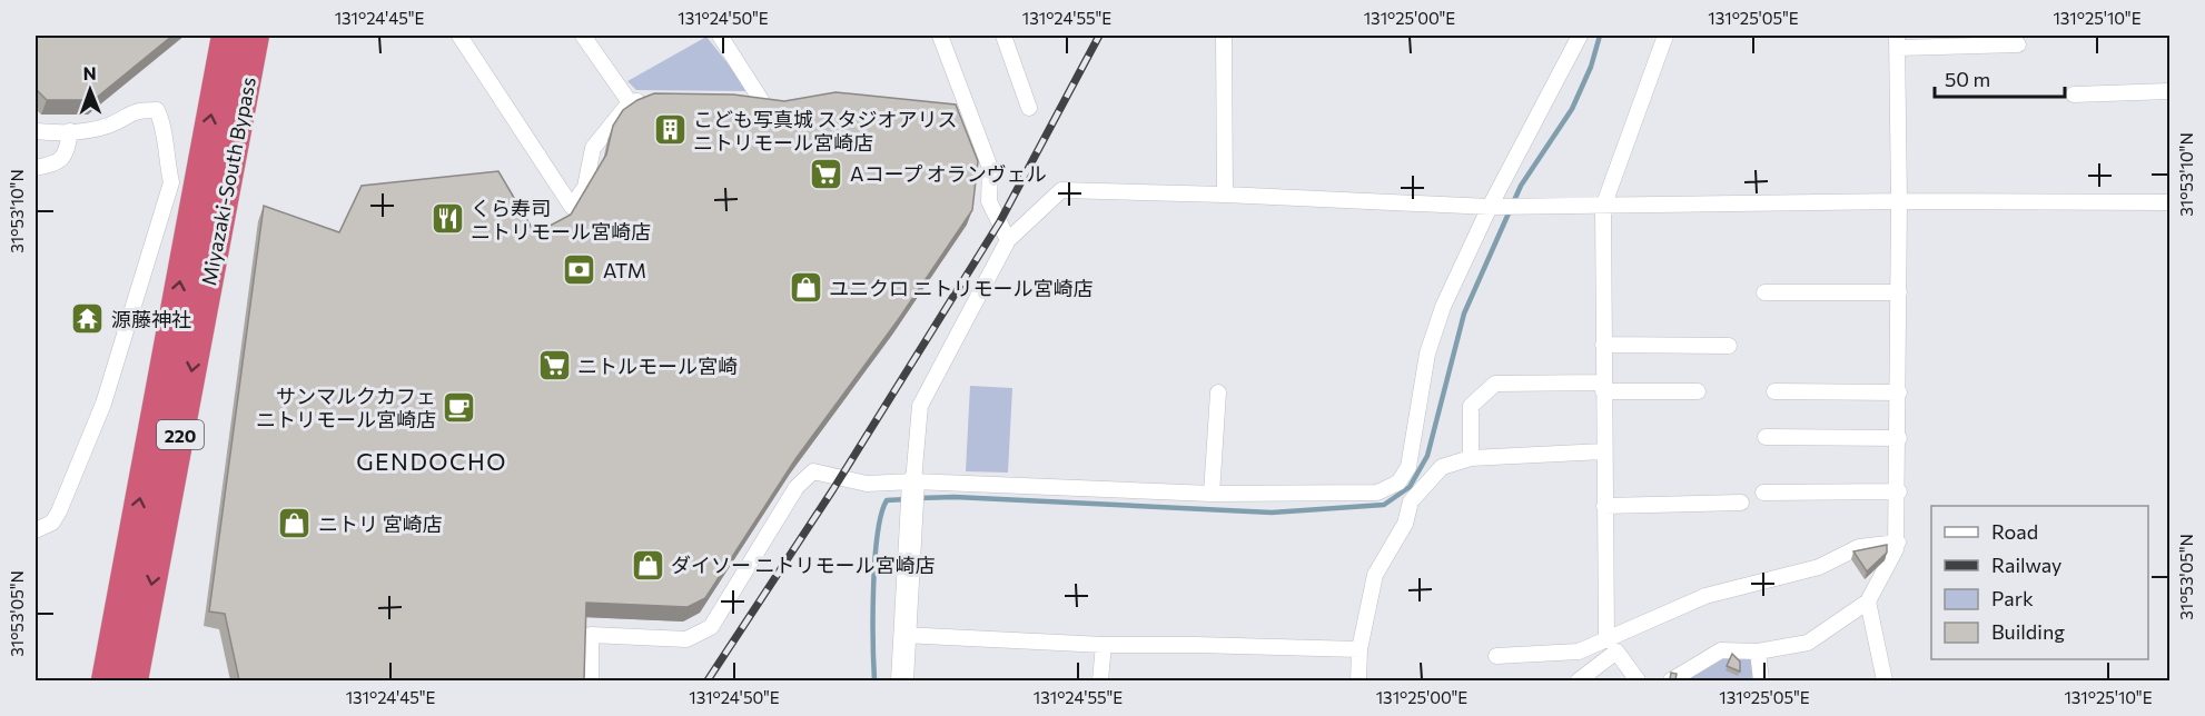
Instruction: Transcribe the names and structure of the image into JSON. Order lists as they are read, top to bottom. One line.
{"streets":{"highway":["Miyazaki-South Bypass","220"]},"districts":["GENDOCHO"],"places":{"building":["こども写真城 スタジオアリス ニトリモール宮崎店"],"supermarket":["Aコープ オランヴェル","ニトルモール宮崎"],"restaurant":["くら寿司 ニトリモール宮崎店"],"bank":["ATM"],"shop":["ユニクロ ニトリモール宮崎店","ニトリ 宮崎店","ダイソー ニトリモール宮崎店"],"temple":["源藤神社"],"cafe":["サンマルクカフェ ニトリモール宮崎店"]},"legend":["Road","Railway","Park","Building"],"scale_bar":"50 m","north":"top","coordinates":["131°24'45\"E","131°24'50\"E","131°24'55\"E","131°25'00\"E","131°25'05\"E","131°25'10\"E","31°53'10\"N","31°53'05\"N"]}
